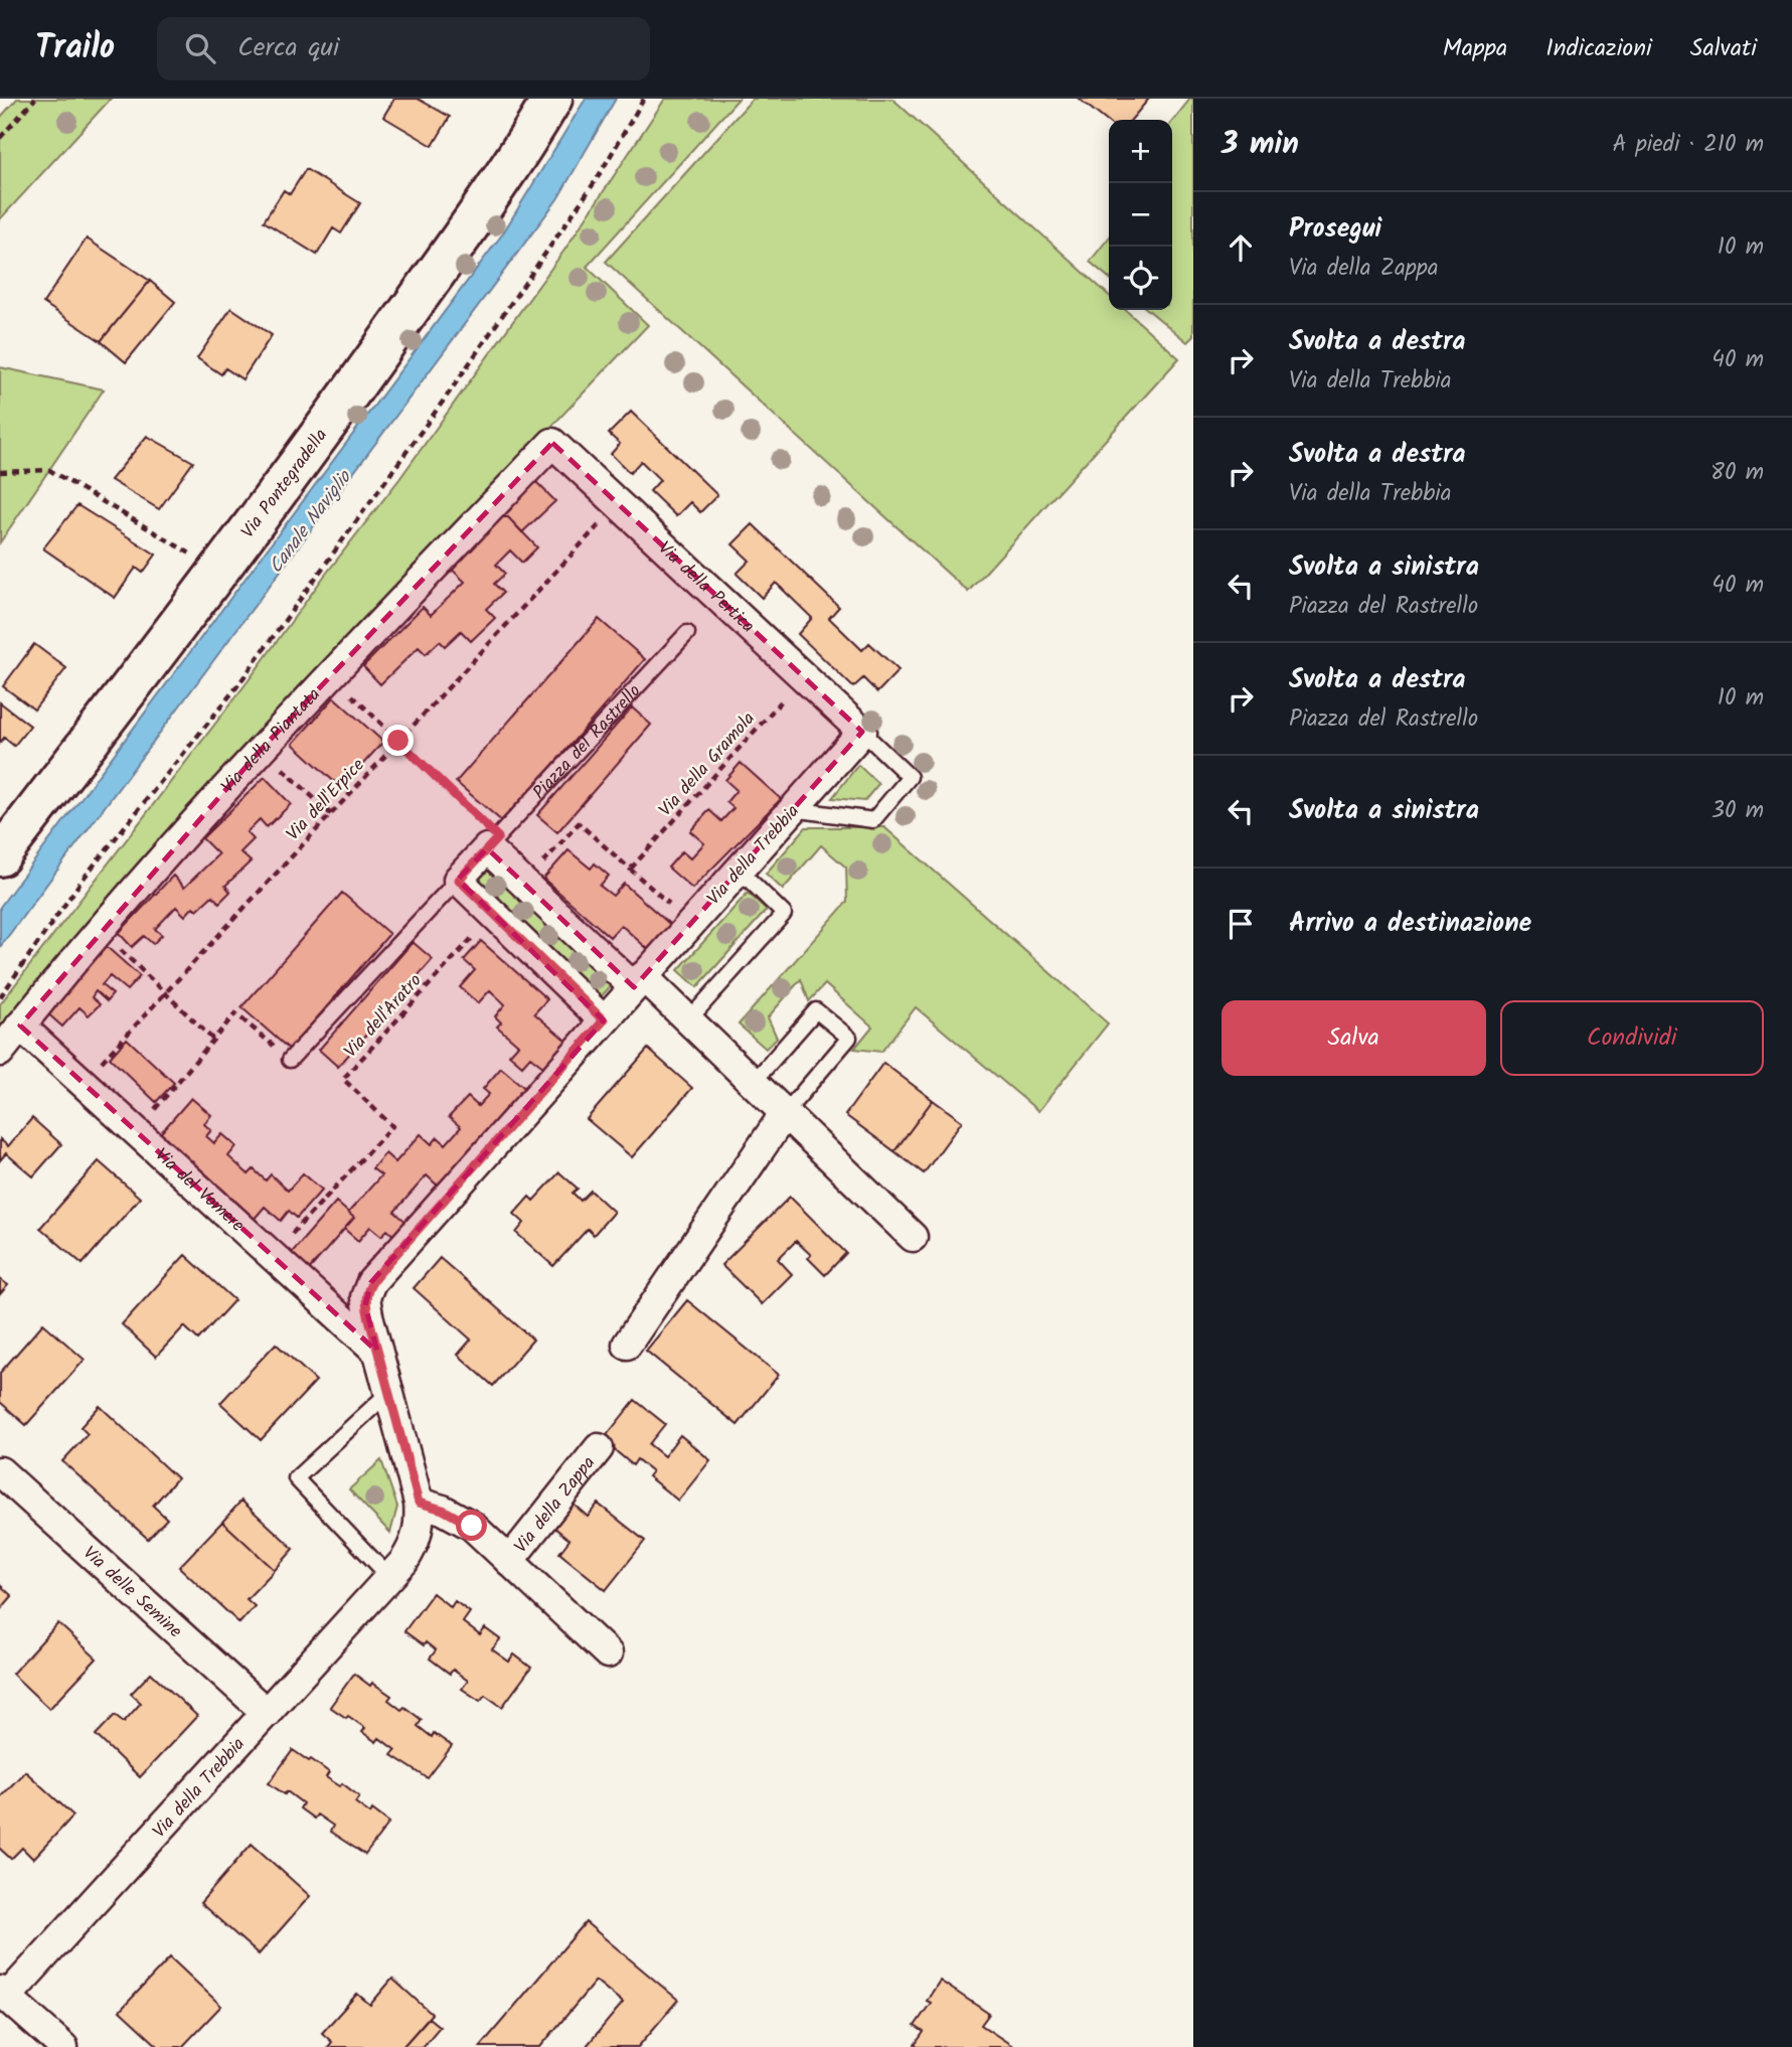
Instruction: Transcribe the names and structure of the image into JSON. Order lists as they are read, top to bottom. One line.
{"streets":{"street":["Via Pontegradella","Via della Pertica","Piazza del Rastrello","Via della Piantata","Via della Trebbia","Via del Vomere","Via della Zappa","Via delle Semine"],"path":["Via della Gramola","Via dell'Erpice","Via dell'Aratro"]},"crossings":[["Via della Pertica","Via della Piantata"],["Via della Pertica","Via della Gramola"],["Via della Pertica","Via dell'Erpice"],["Via della Pertica","Via della Trebbia"],["Via della Piantata","Via del Vomere"],["Via dell'Erpice","Via del Vomere"],["Via della Trebbia","Via del Vomere"],["Via della Trebbia","Via della Zappa"],["Via della Trebbia","Via delle Semine"],["Via dell'Aratro","Via del Vomere"]],"water":["Canale Naviglio"],"page":{"header":"Trailo","search":"Cerca qui","nav":["Mappa","Indicazioni","Salvati"],"heading":["3 min","A piedi · 210 m"],"map_buttons":["+","−"],"list":[["Prosegui","Via della Zappa","10 m"],["Svolta a destra","Via della Trebbia","40 m"],["Svolta a destra","Via della Trebbia","80 m"],["Svolta a sinistra","Piazza del Rastrello","40 m"],["Svolta a destra","Piazza del Rastrello","10 m"],["Svolta a sinistra","30 m"],"Arrivo a destinazione"],"buttons":["Salva","Condividi"]}}
